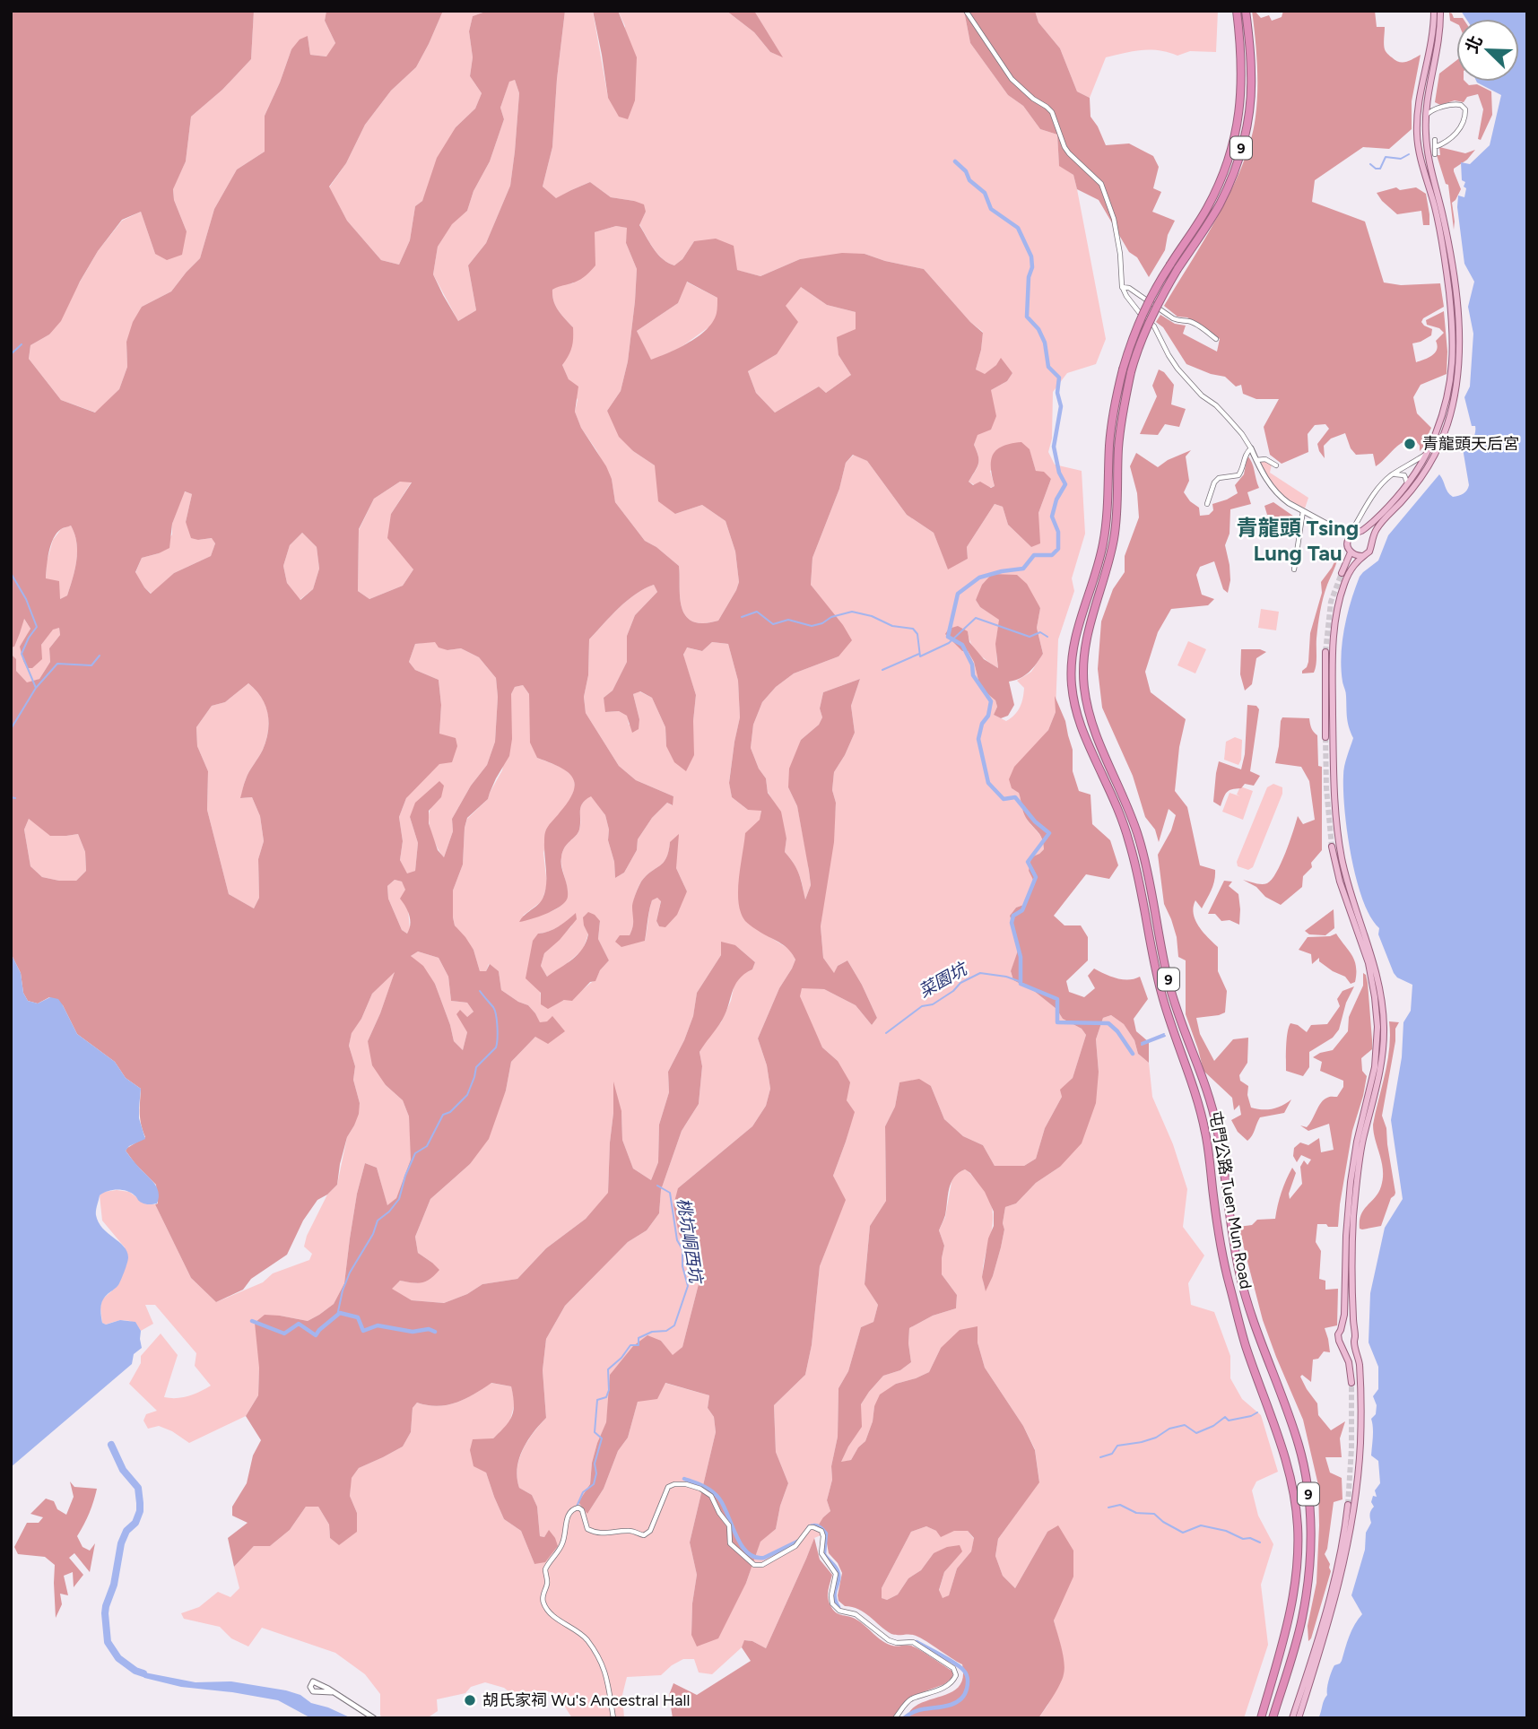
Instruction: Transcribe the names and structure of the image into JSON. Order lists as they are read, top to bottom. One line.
{"streets":{"highway":["9","屯門公路 Tuen Mun Road"]},"districts":["青龍頭 Tsing Lung Tau"],"water":["菜園坑","桃坑峒西坑"],"places":["青龍頭天后宮","胡氏家祠 Wu's Ancestral Hall"],"north":"top left"}
